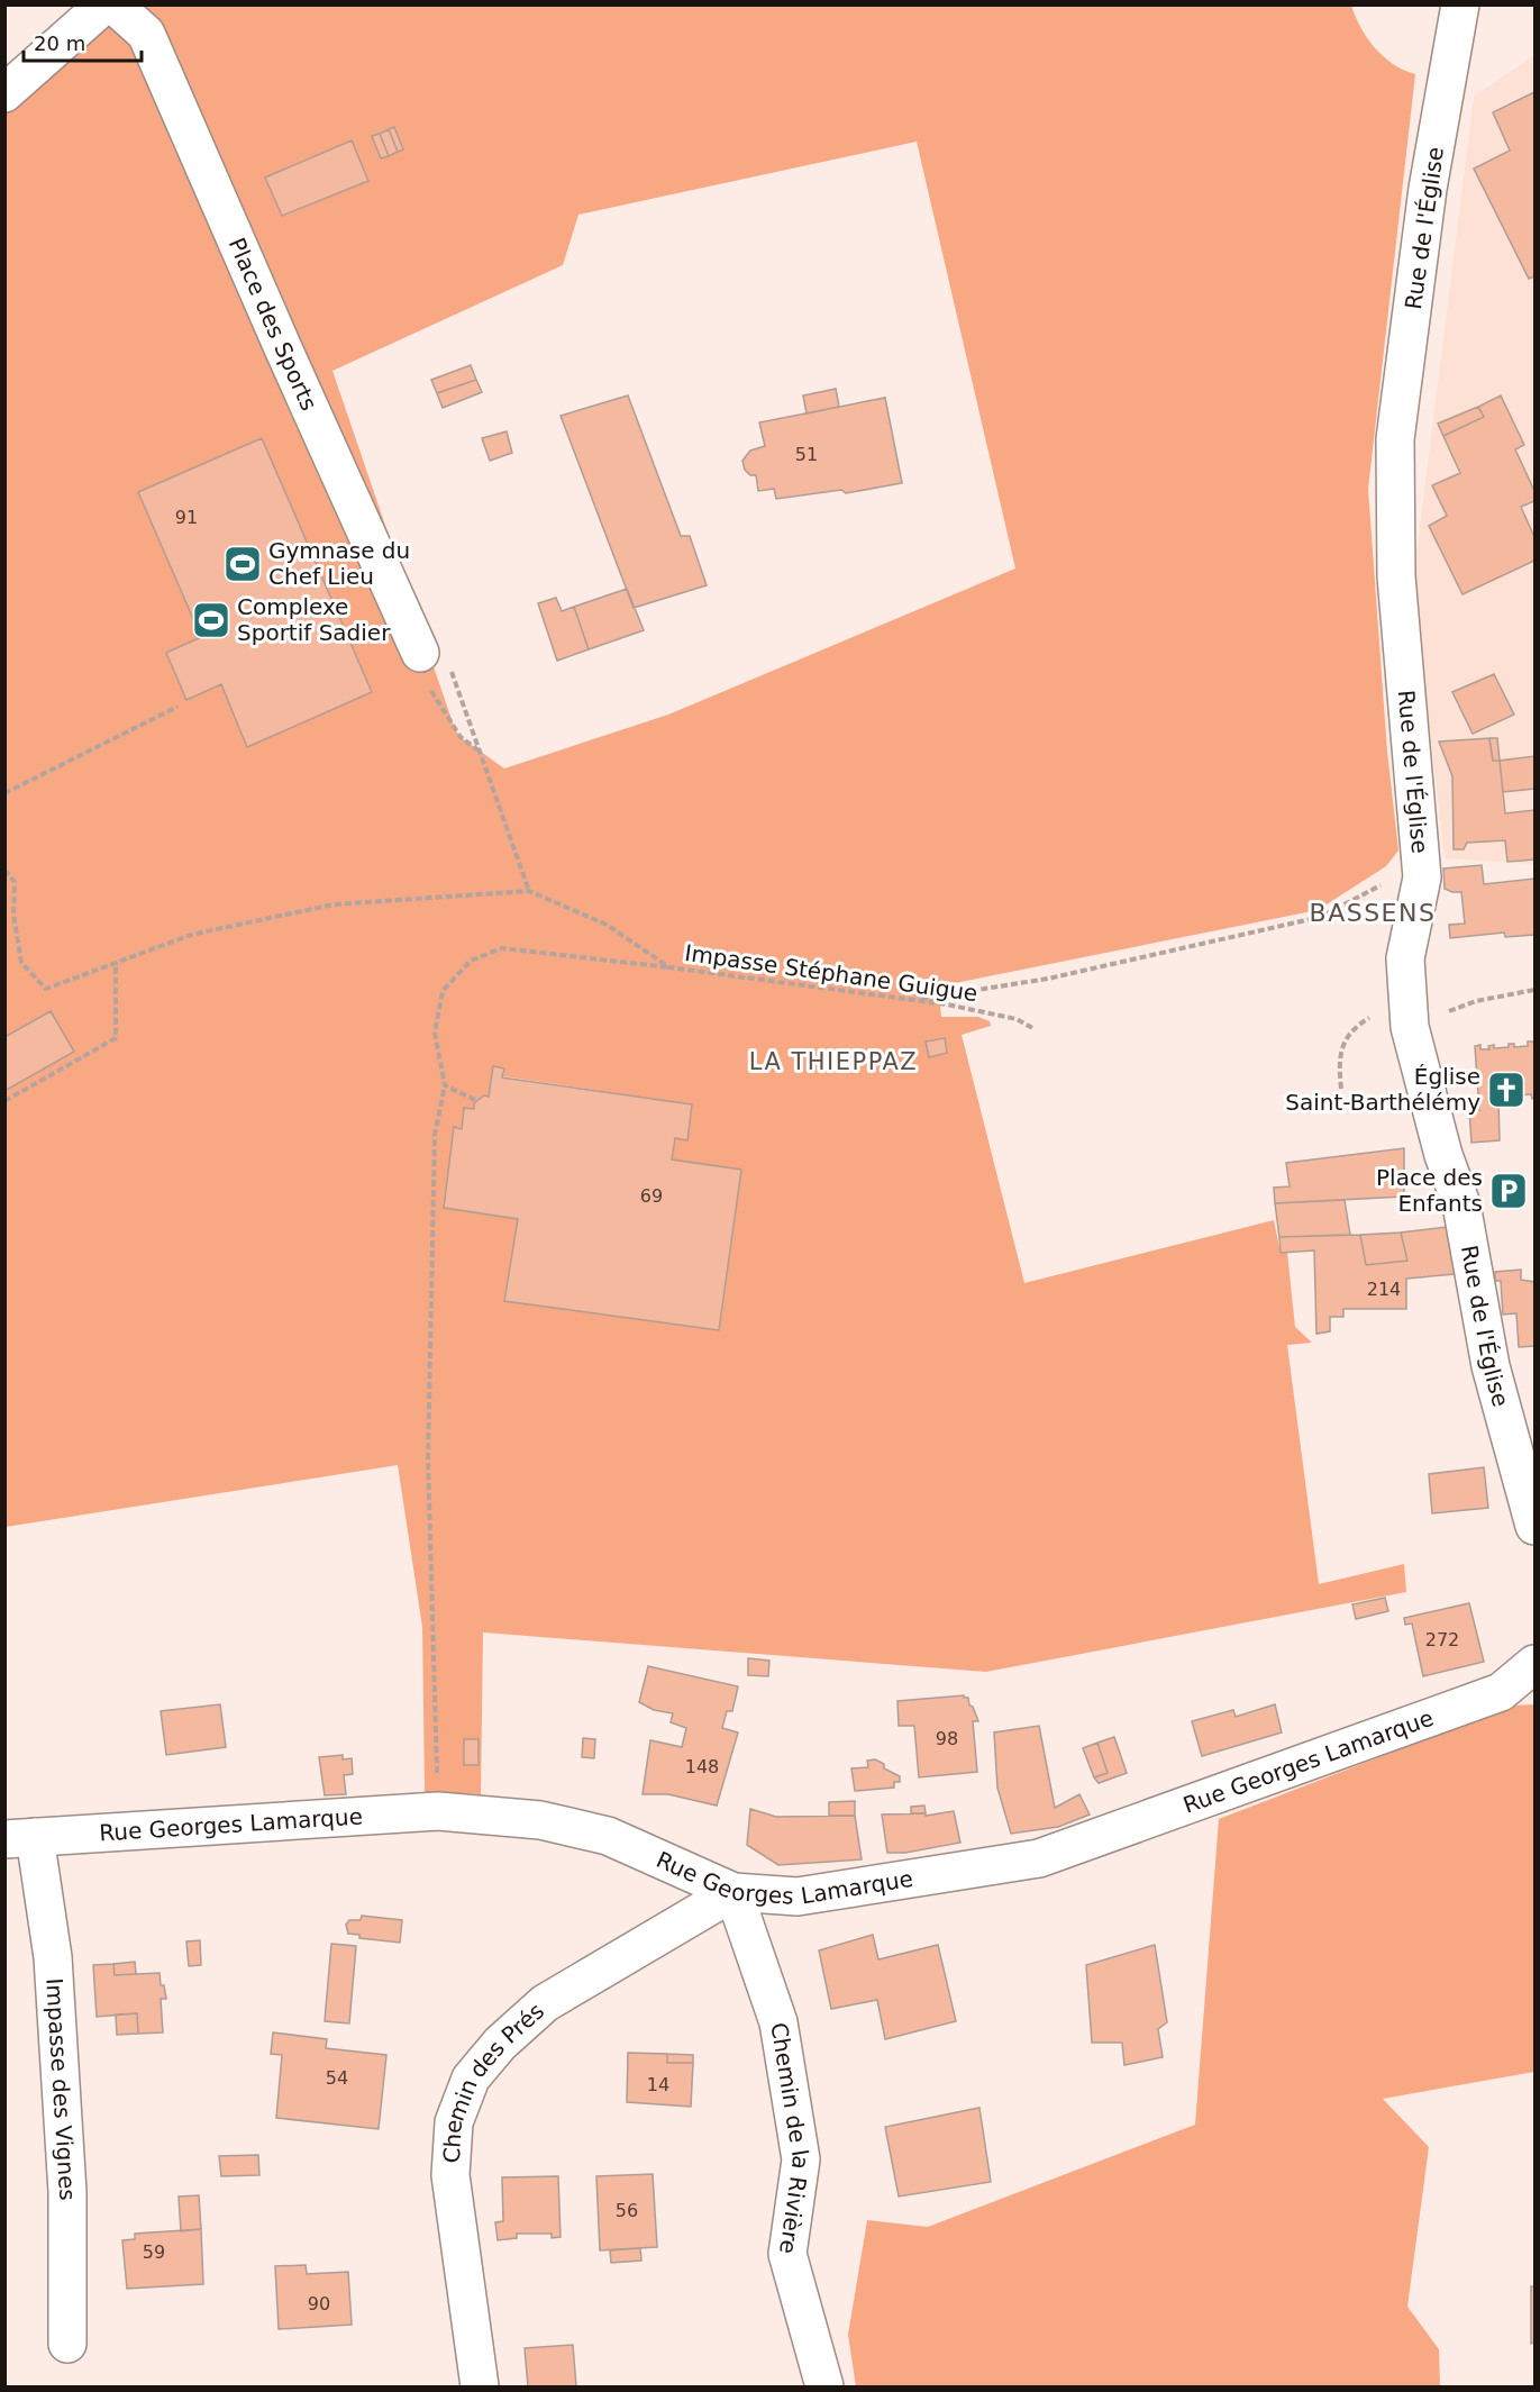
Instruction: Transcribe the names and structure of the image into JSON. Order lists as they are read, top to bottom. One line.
{"streets":{"street":["Rue de l'Église","Place des Sports","Rue Georges Lamarque","Chemin des Prés","Impasse des Vignes","Chemin de la Rivière"],"path":["Impasse Stéphane Guigue"]},"crossings":[["Rue Georges Lamarque","Chemin des Prés"],["Rue Georges Lamarque","Impasse des Vignes"],["Rue Georges Lamarque","Chemin de la Rivière"],["Chemin des Prés","Chemin de la Rivière"]],"districts":["BASSENS","LA THIEPPAZ"],"places":{"sports":["Gymnase du Chef Lieu","Complexe Sportif Sadier"],"church":["Église Saint-Barthélémy"],"parking":["Place des Enfants"]},"house_numbers":["51","91","69","214","272","98","148","54","14","56","59","90"],"scale_bar":"20 m"}
